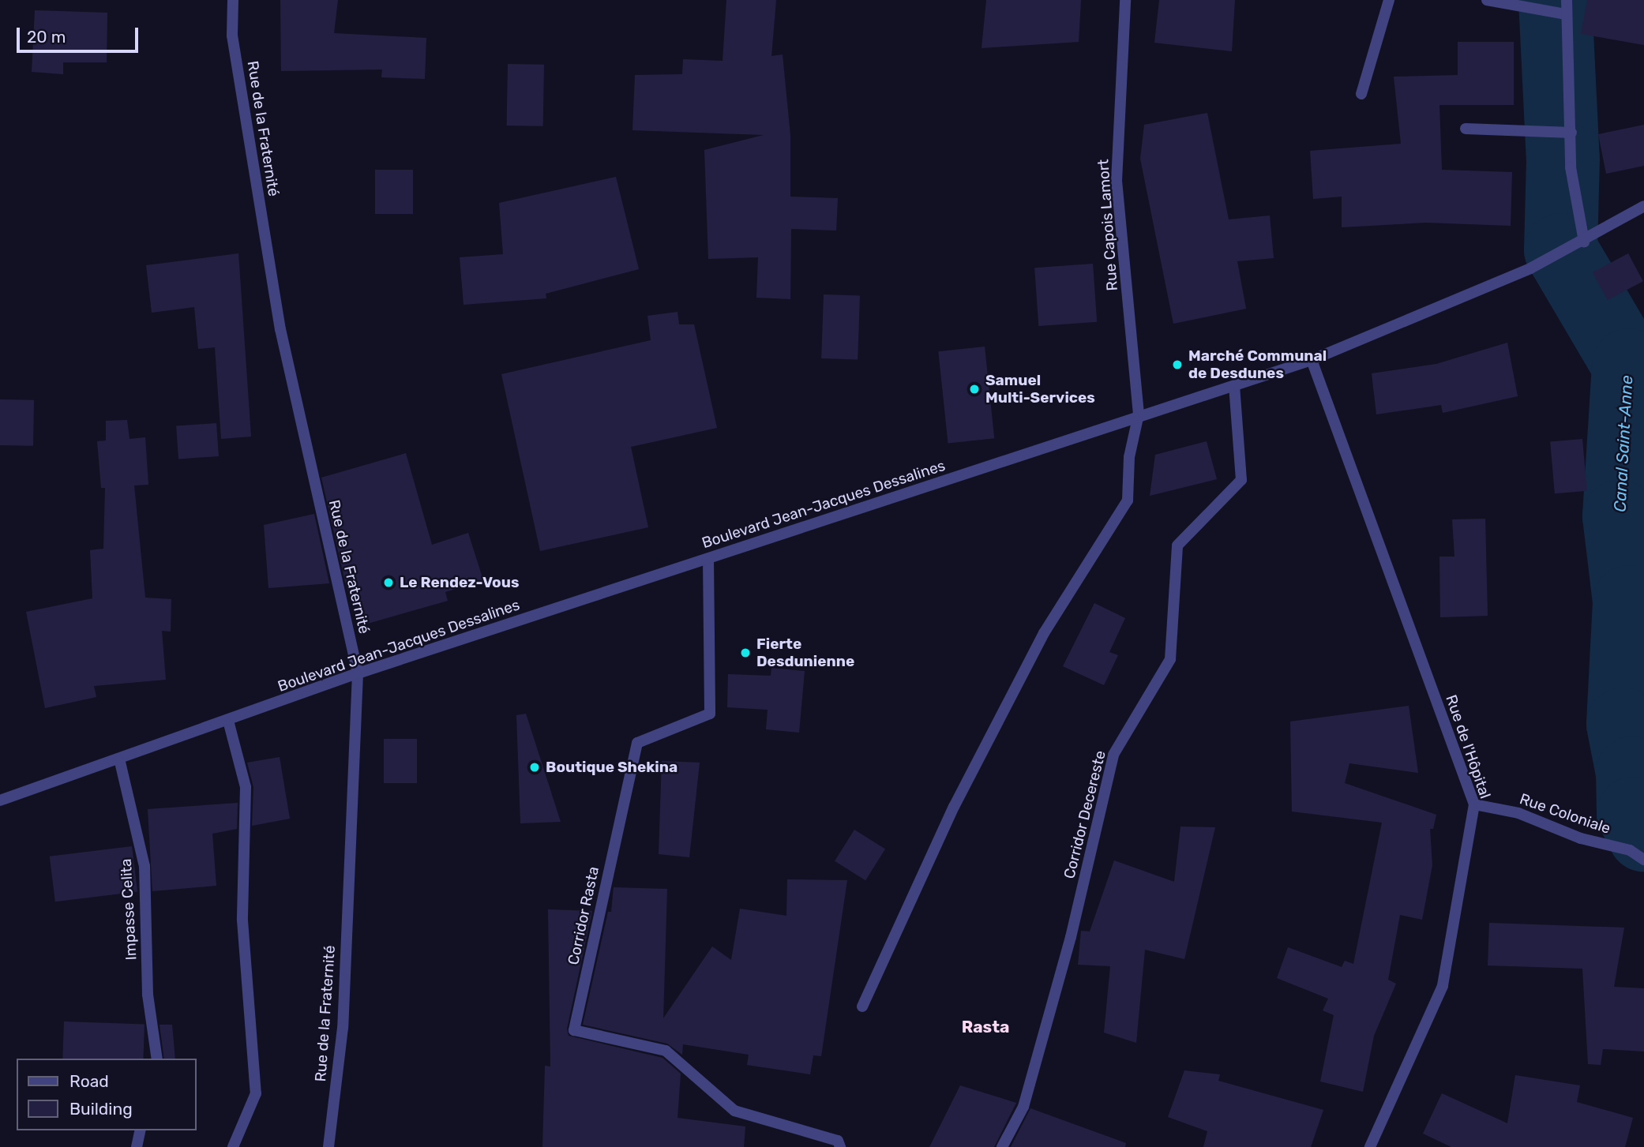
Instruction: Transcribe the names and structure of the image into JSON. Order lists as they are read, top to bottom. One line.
{"streets":{"street":["Rue de la Fraternité","Rue Capois Lamort","Boulevard Jean-Jacques Dessalines","Rue de l'Hôpital","Rue Coloniale","Corridor Decereste","Impasse Celita","Corridor Rasta"]},"crossings":[["Rue de la Fraternité","Boulevard Jean-Jacques Dessalines"],["Rue Capois Lamort","Boulevard Jean-Jacques Dessalines"],["Boulevard Jean-Jacques Dessalines","Rue de l'Hôpital"],["Boulevard Jean-Jacques Dessalines","Corridor Decereste"],["Boulevard Jean-Jacques Dessalines","Impasse Celita"],["Boulevard Jean-Jacques Dessalines","Corridor Rasta"],["Rue de l'Hôpital","Rue Coloniale"]],"districts":["Rasta"],"water":["Canal Saint-Anne"],"places":["Marché Communal de Desdunes","Samuel Multi-Services","Le Rendez-Vous","Fierte Desdunienne","Boutique Shekina"],"legend":["Road","Building"],"scale_bar":"20 m"}
